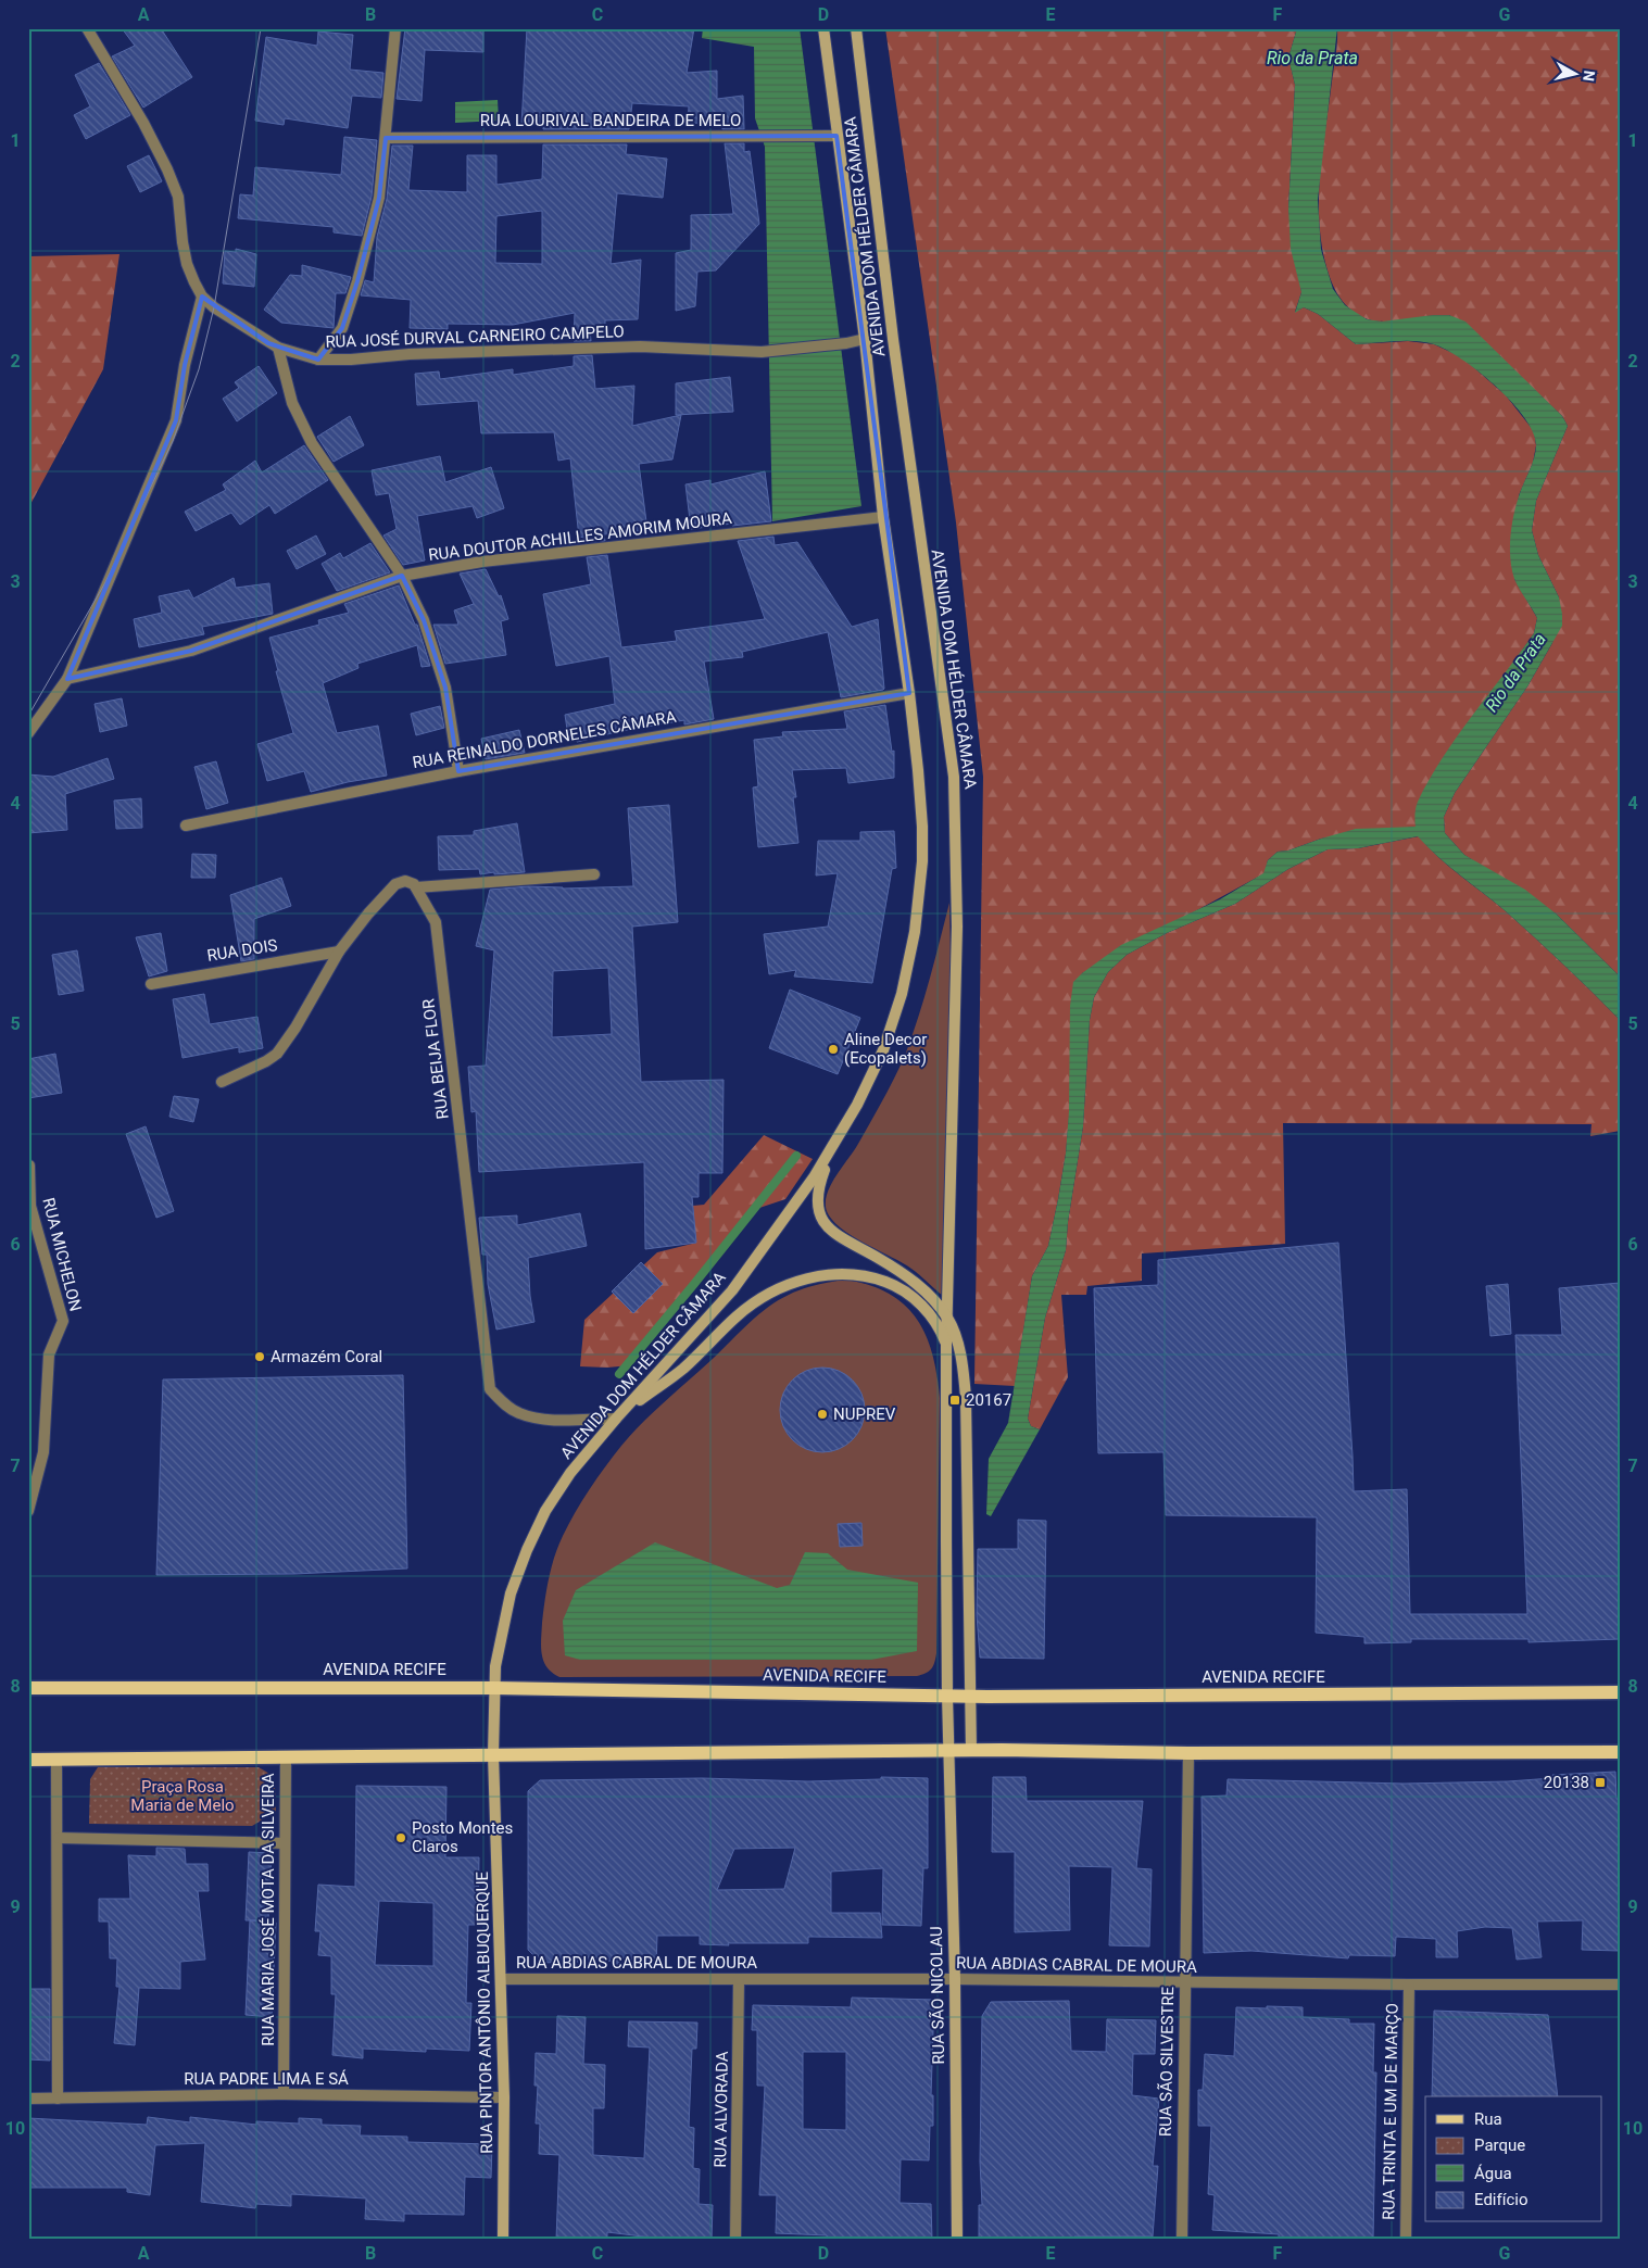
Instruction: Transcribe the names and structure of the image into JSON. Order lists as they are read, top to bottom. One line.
{"streets":{"main road":["AVENIDA DOM HÉLDER CÂMARA","AVENIDA RECIFE","RUA SÃO NICOLAU","RUA PINTOR ANTÔNIO ALBUQUERQUE"],"street":["RUA LOURIVAL BANDEIRA DE MELO","RUA JOSÉ DURVAL CARNEIRO CAMPELO","RUA DOUTOR ACHILLES AMORIM MOURA","RUA REINALDO DORNELES CÂMARA","RUA DOIS","RUA BEIJA FLOR","RUA MICHELON","RUA MARIA JOSÉ MOTA DA SILVEIRA","RUA ABDIAS CABRAL DE MOURA","RUA SÃO SILVESTRE","RUA PADRE LIMA E SÁ","RUA ALVORADA","RUA TRINTA E UM DE MARÇO"]},"crossings":[["RUA LOURIVAL BANDEIRA DE MELO","AVENIDA DOM HÉLDER CÂMARA"],["AVENIDA DOM HÉLDER CÂMARA","RUA JOSÉ DURVAL CARNEIRO CAMPELO"],["AVENIDA DOM HÉLDER CÂMARA","RUA DOUTOR ACHILLES AMORIM MOURA"],["AVENIDA DOM HÉLDER CÂMARA","RUA REINALDO DORNELES CÂMARA"],["AVENIDA DOM HÉLDER CÂMARA","RUA BEIJA FLOR"],["AVENIDA DOM HÉLDER CÂMARA","AVENIDA RECIFE"],["AVENIDA DOM HÉLDER CÂMARA","RUA SÃO NICOLAU"],["AVENIDA DOM HÉLDER CÂMARA","RUA PINTOR ANTÔNIO ALBUQUERQUE"],["AVENIDA RECIFE","RUA PINTOR ANTÔNIO ALBUQUERQUE"],["RUA MARIA JOSÉ MOTA DA SILVEIRA","RUA PADRE LIMA E SÁ"],["RUA ABDIAS CABRAL DE MOURA","RUA SÃO NICOLAU"],["RUA ABDIAS CABRAL DE MOURA","RUA PINTOR ANTÔNIO ALBUQUERQUE"],["RUA ABDIAS CABRAL DE MOURA","RUA SÃO SILVESTRE"],["RUA ABDIAS CABRAL DE MOURA","RUA ALVORADA"],["RUA ABDIAS CABRAL DE MOURA","RUA TRINTA E UM DE MARÇO"],["RUA PINTOR ANTÔNIO ALBUQUERQUE","RUA PADRE LIMA E SÁ"]],"water":["Rio da Prata"],"parks":["Praça Rosa Maria de Melo"],"places":{"other":["Aline Decor (Ecopalets)","Armazém Coral","NUPREV","Posto Montes Claros"],"transit":["20167","20138"]},"legend":["Rua","Parque","Água","Edifício"],"north":"right","grid":{"columns":["A","B","C","D","E","F","G"],"rows":["1","2","3","4","5","6","7","8","9","10"]}}
